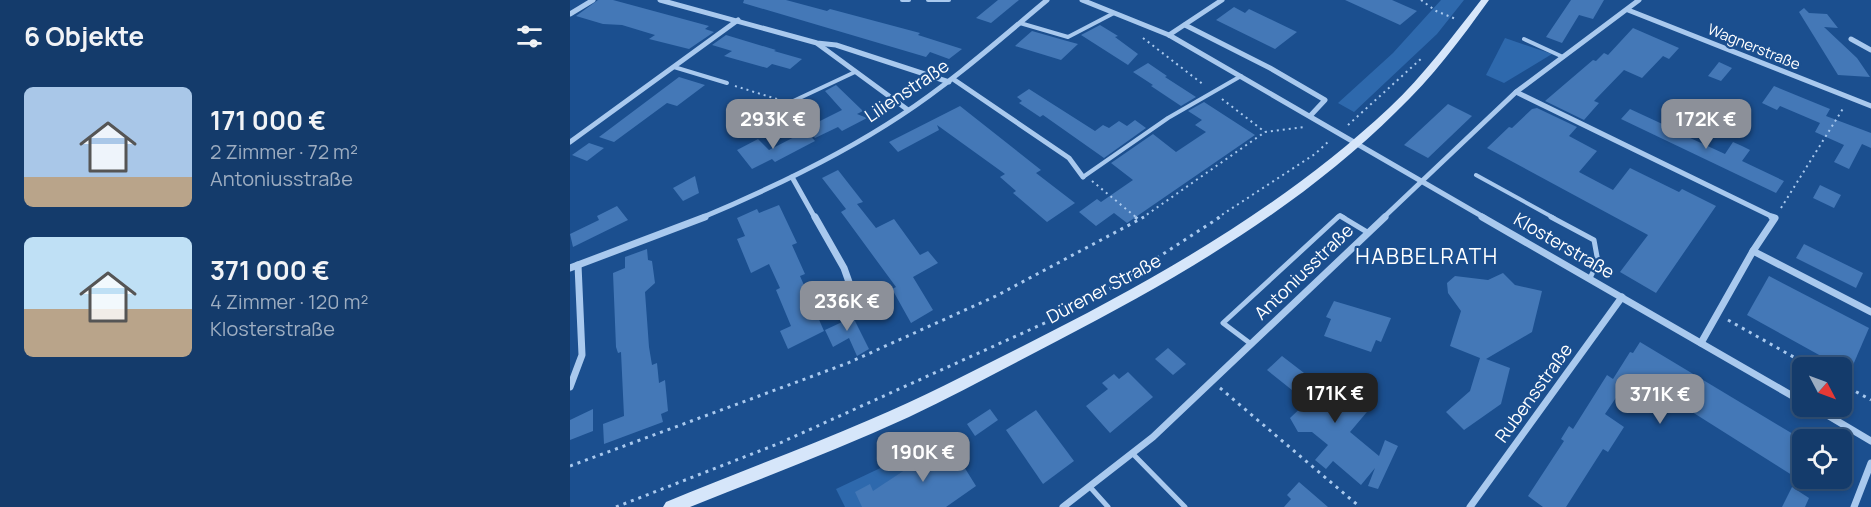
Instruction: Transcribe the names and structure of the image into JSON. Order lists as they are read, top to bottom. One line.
{"streets":{"main road":["Dürener Straße"],"street":["Wagnerstraße","Lilienstraße","Klosterstraße","Antoniusstraße","Rubensstraße"]},"crossings":[["Wagnerstraße","Antoniusstraße"],["Klosterstraße","Antoniusstraße"],["Klosterstraße","Dürener Straße"],["Klosterstraße","Rubensstraße"]],"districts":["HABBELRATH"],"north":"bottom right","page":{"heading":"6 Objekte","list":[{"name":"171 000 €","note":"2 Zimmer · 72 m² · Antoniusstraße"},{"name":"371 000 €","note":"4 Zimmer · 120 m² · Klosterstraße"}],"price":["293K €","172K €","236K €","171K €","371K €","190K €"]}}
